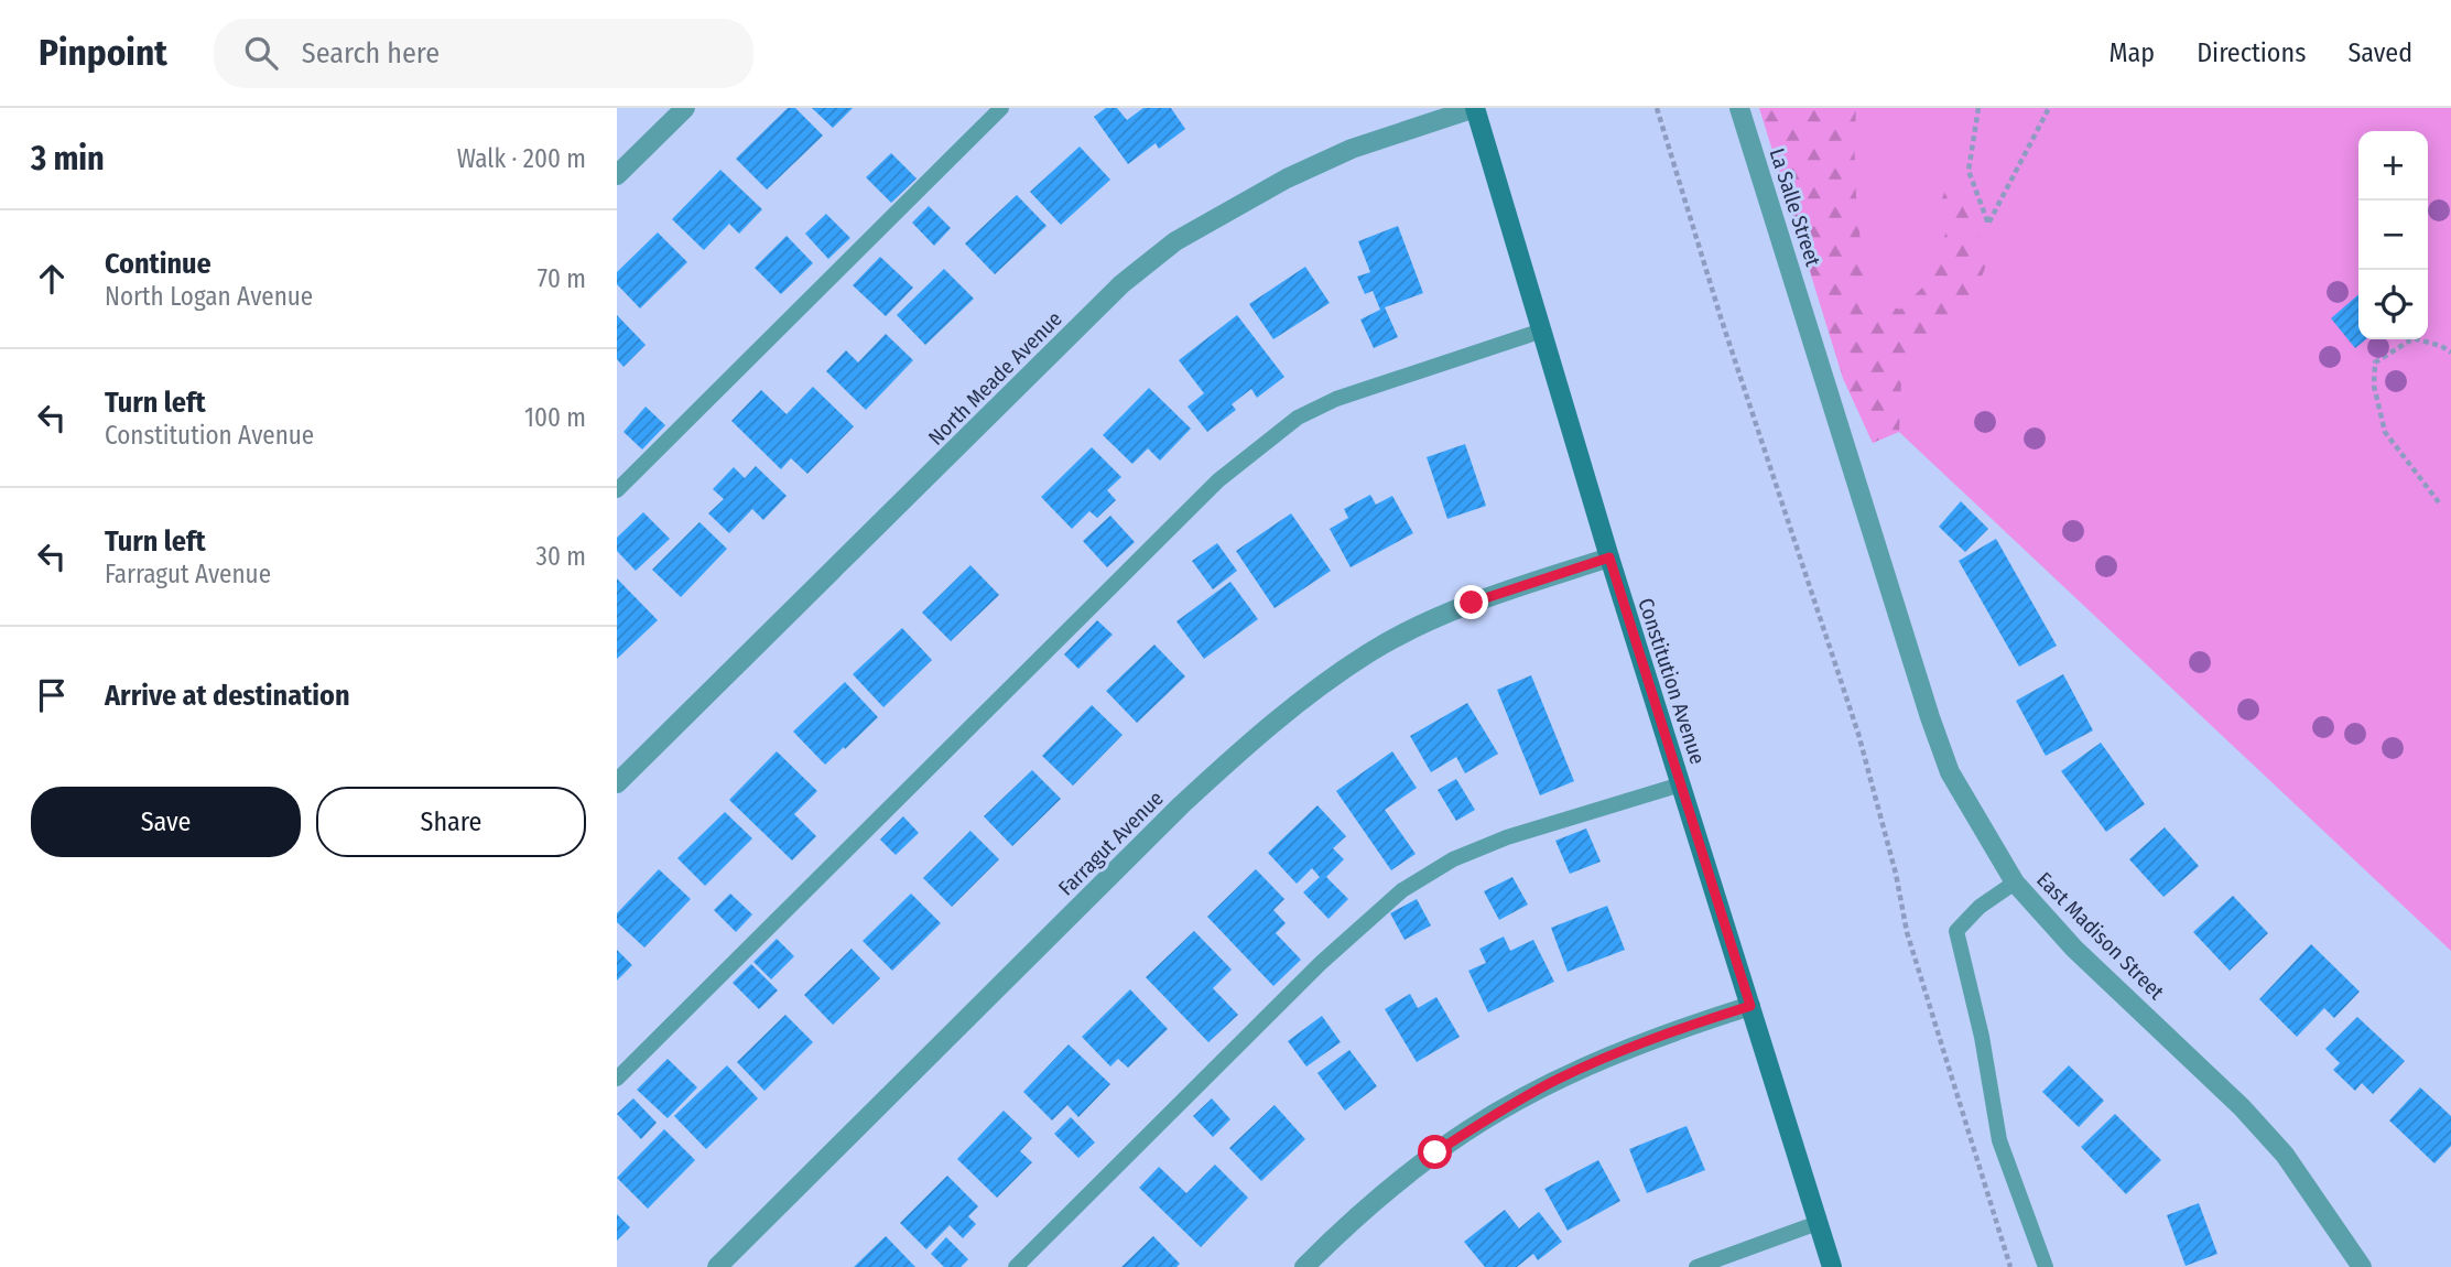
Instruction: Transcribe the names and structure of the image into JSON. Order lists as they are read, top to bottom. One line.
{"streets":{"main road":["Constitution Avenue"],"street":["La Salle Street","North Meade Avenue","Farragut Avenue","East Madison Street"]},"crossings":[["La Salle Street","East Madison Street"],["North Meade Avenue","Constitution Avenue"],["Constitution Avenue","Farragut Avenue"]],"page":{"header":"Pinpoint","search":"Search here","nav":["Map","Directions","Saved"],"heading":["3 min","Walk · 200 m"],"map_buttons":["+","−"],"list":[["Continue","North Logan Avenue","70 m"],["Turn left","Constitution Avenue","100 m"],["Turn left","Farragut Avenue","30 m"],"Arrive at destination"],"buttons":["Save","Share"]}}
